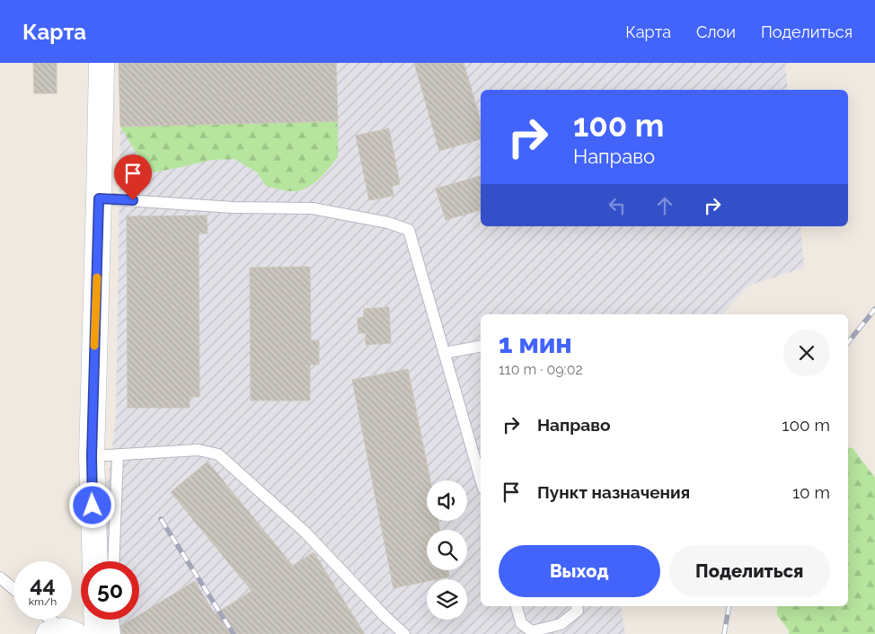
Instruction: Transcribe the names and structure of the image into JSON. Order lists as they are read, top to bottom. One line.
{"page":{"header":"Карта","nav":["Карта","Слои","Поделиться"],"turn":["100 m","Направо"],"heading":["1 мин","110 m · 09:02"],"list":[{"name":"Направо","value":"100 m"},{"name":"Пункт назначения","value":"10 m"}],"buttons":["Выход","Поделиться"],"speed":"44 km/h","limit":"50"}}
